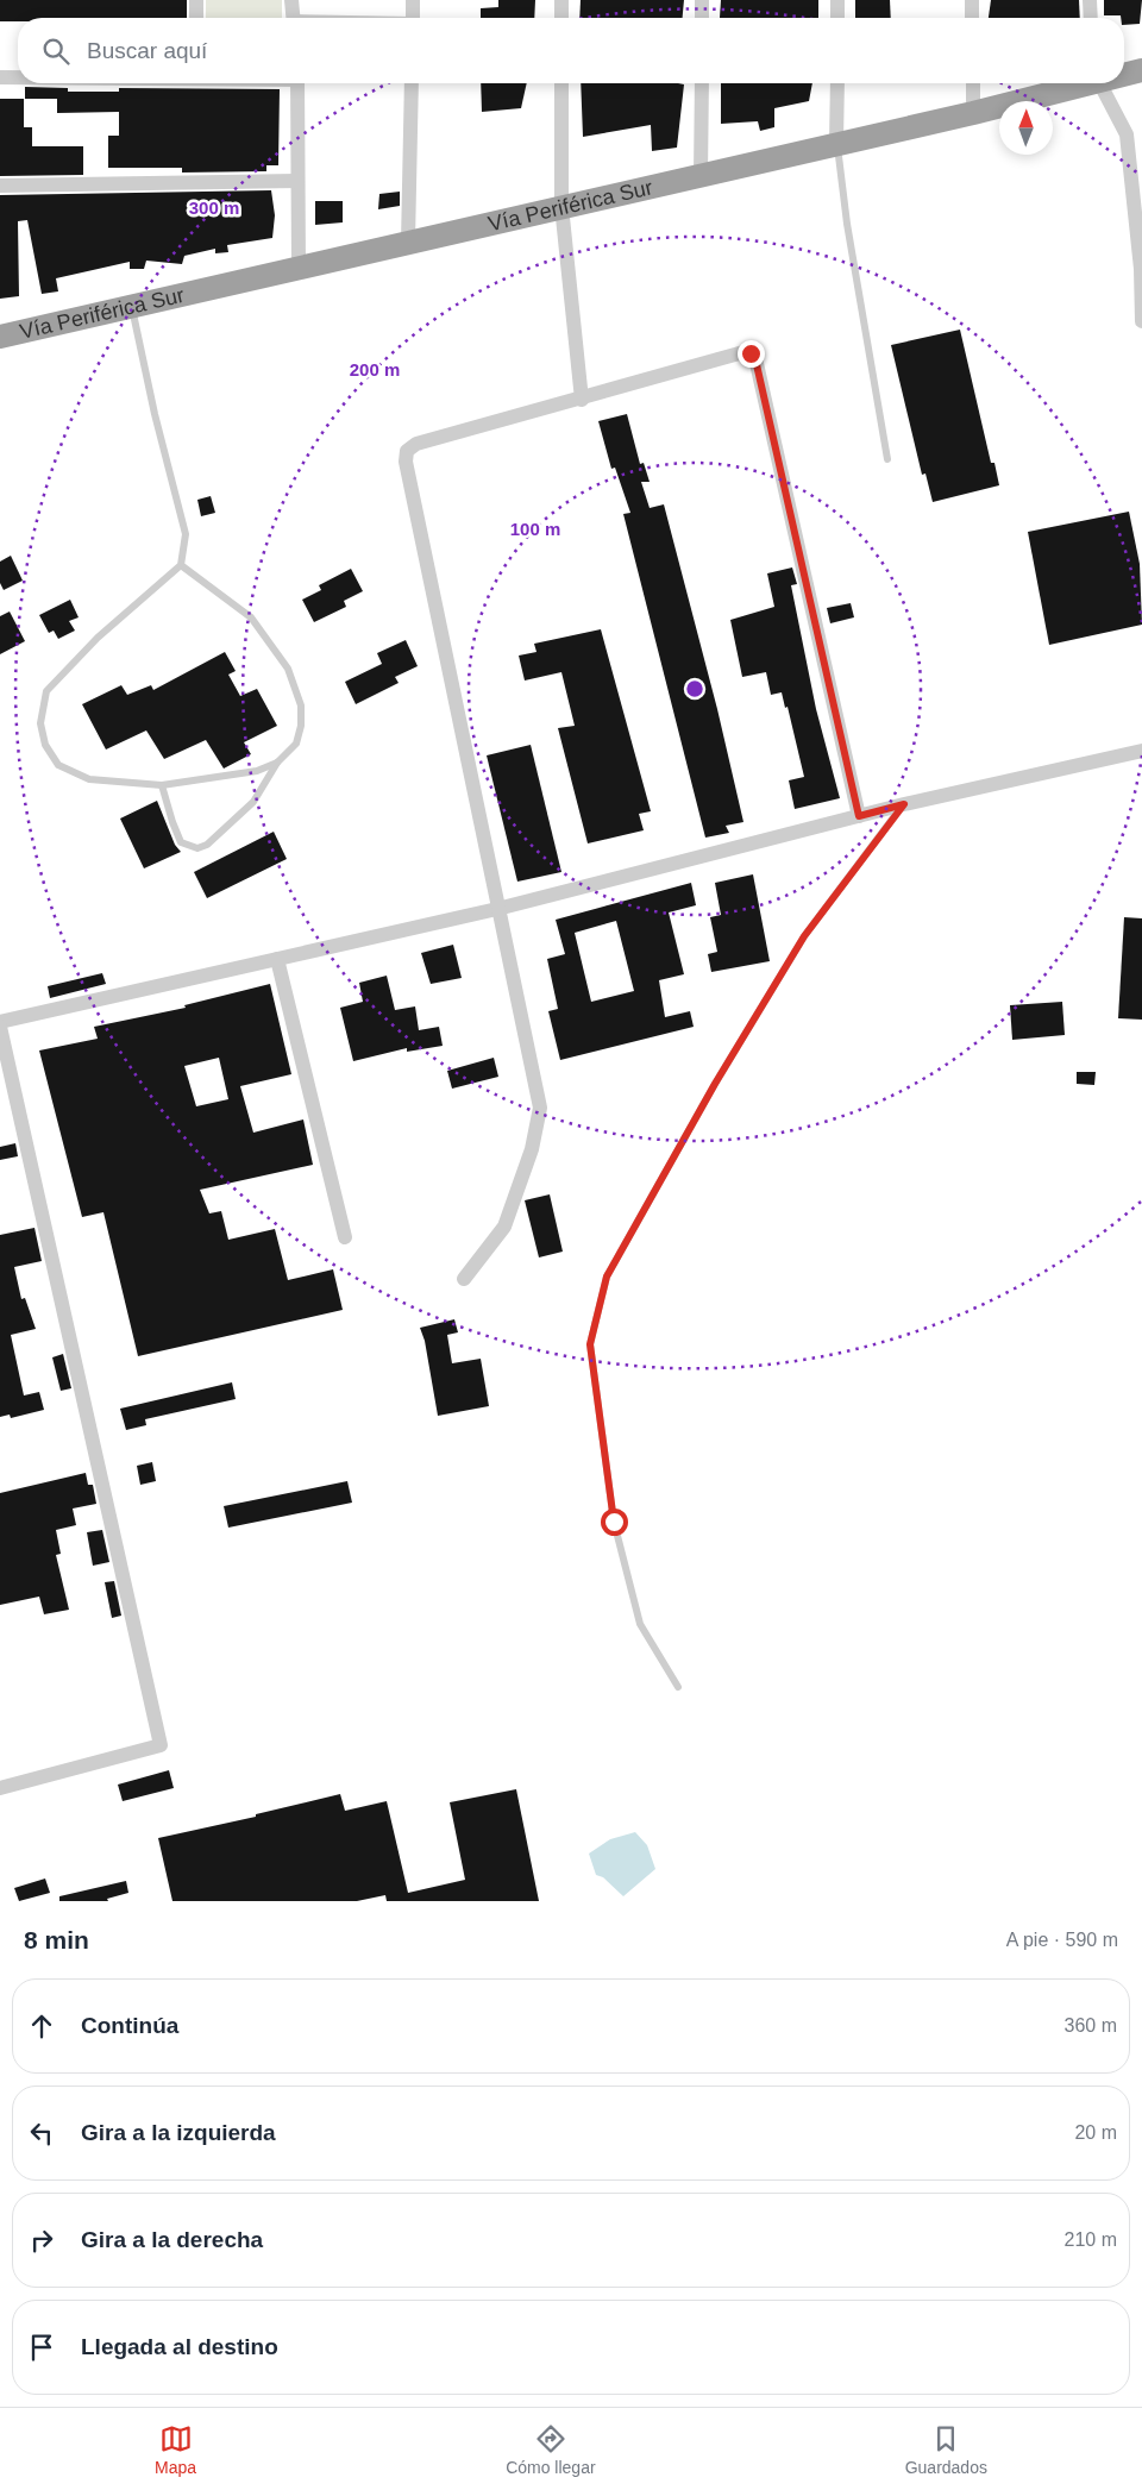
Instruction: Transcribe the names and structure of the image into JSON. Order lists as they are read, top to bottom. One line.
{"streets":{"highway":["Vía Periférica Sur"]},"north":"top","page":{"search":"Buscar aquí","heading":["8 min","A pie · 590 m"],"list":[["Continúa","360 m"],["Gira a la izquierda","20 m"],["Gira a la derecha","210 m"],"Llegada al destino"],"nav":["Mapa","Cómo llegar","Guardados"]},"rings":["300 m","200 m","100 m"]}
